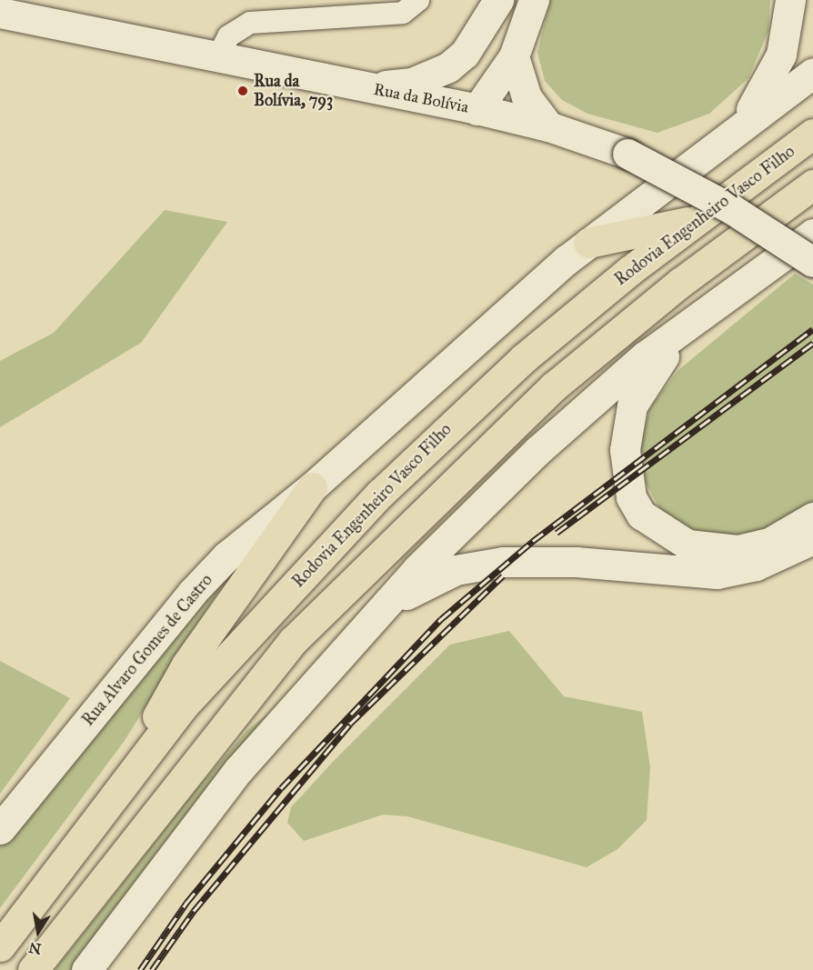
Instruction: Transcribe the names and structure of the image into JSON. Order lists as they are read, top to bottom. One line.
{"streets":{"highway":["Rodovia Engenheiro Vasco Filho"],"main road":["Rua da Bolívia","Rua Alvaro Gomes de Castro"]},"places":["Rua da Bolívia, 793"],"north":"bottom"}
